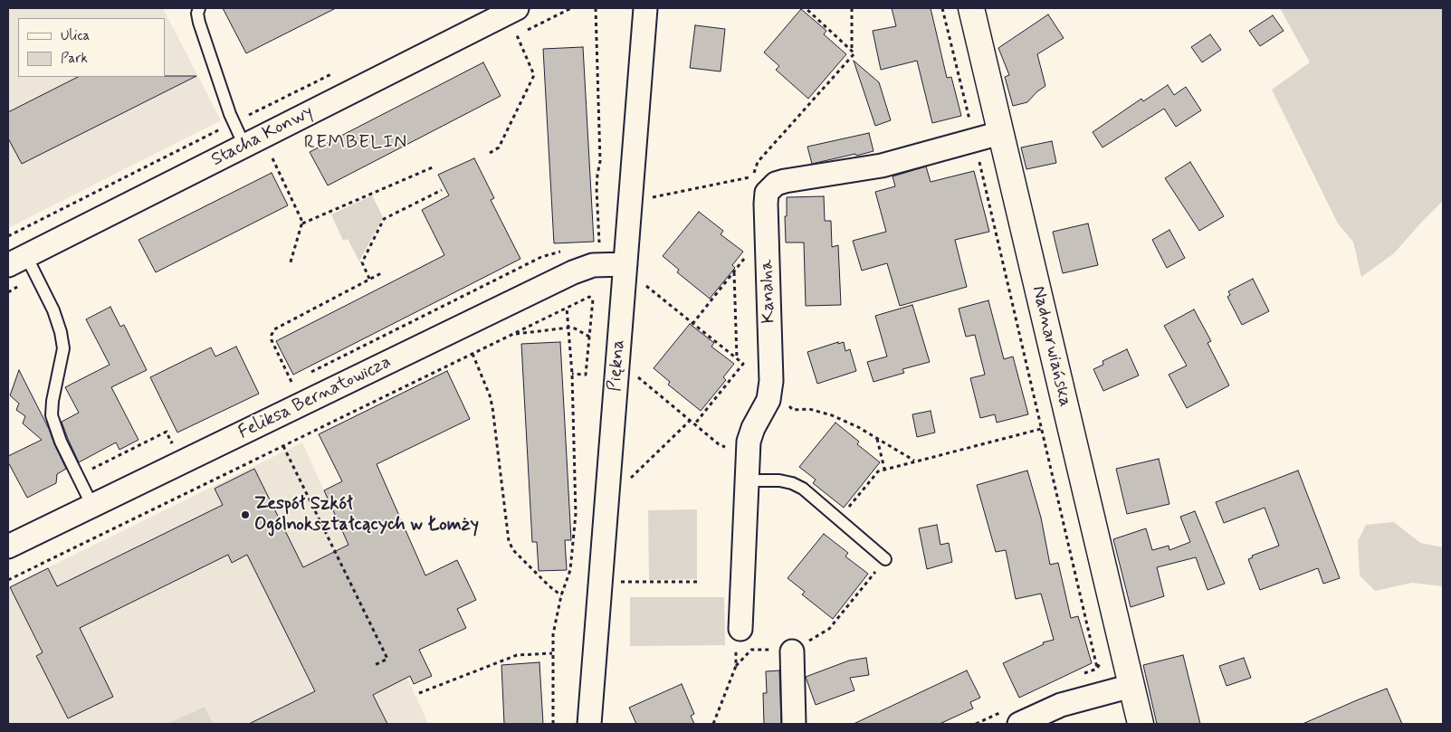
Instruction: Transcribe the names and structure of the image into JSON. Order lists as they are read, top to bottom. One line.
{"streets":{"street":["Stacha Konwy","Kanalna","Nadnarwiańska","Piękna","Feliksa Bernatowicza"]},"crossings":[["Kanalna","Nadnarwiańska"],["Piękna","Feliksa Bernatowicza"]],"districts":["REMBELIN"],"places":["Zespół Szkół Ogólnokształcących w Łomży"],"legend":["Ulica","Park"]}
